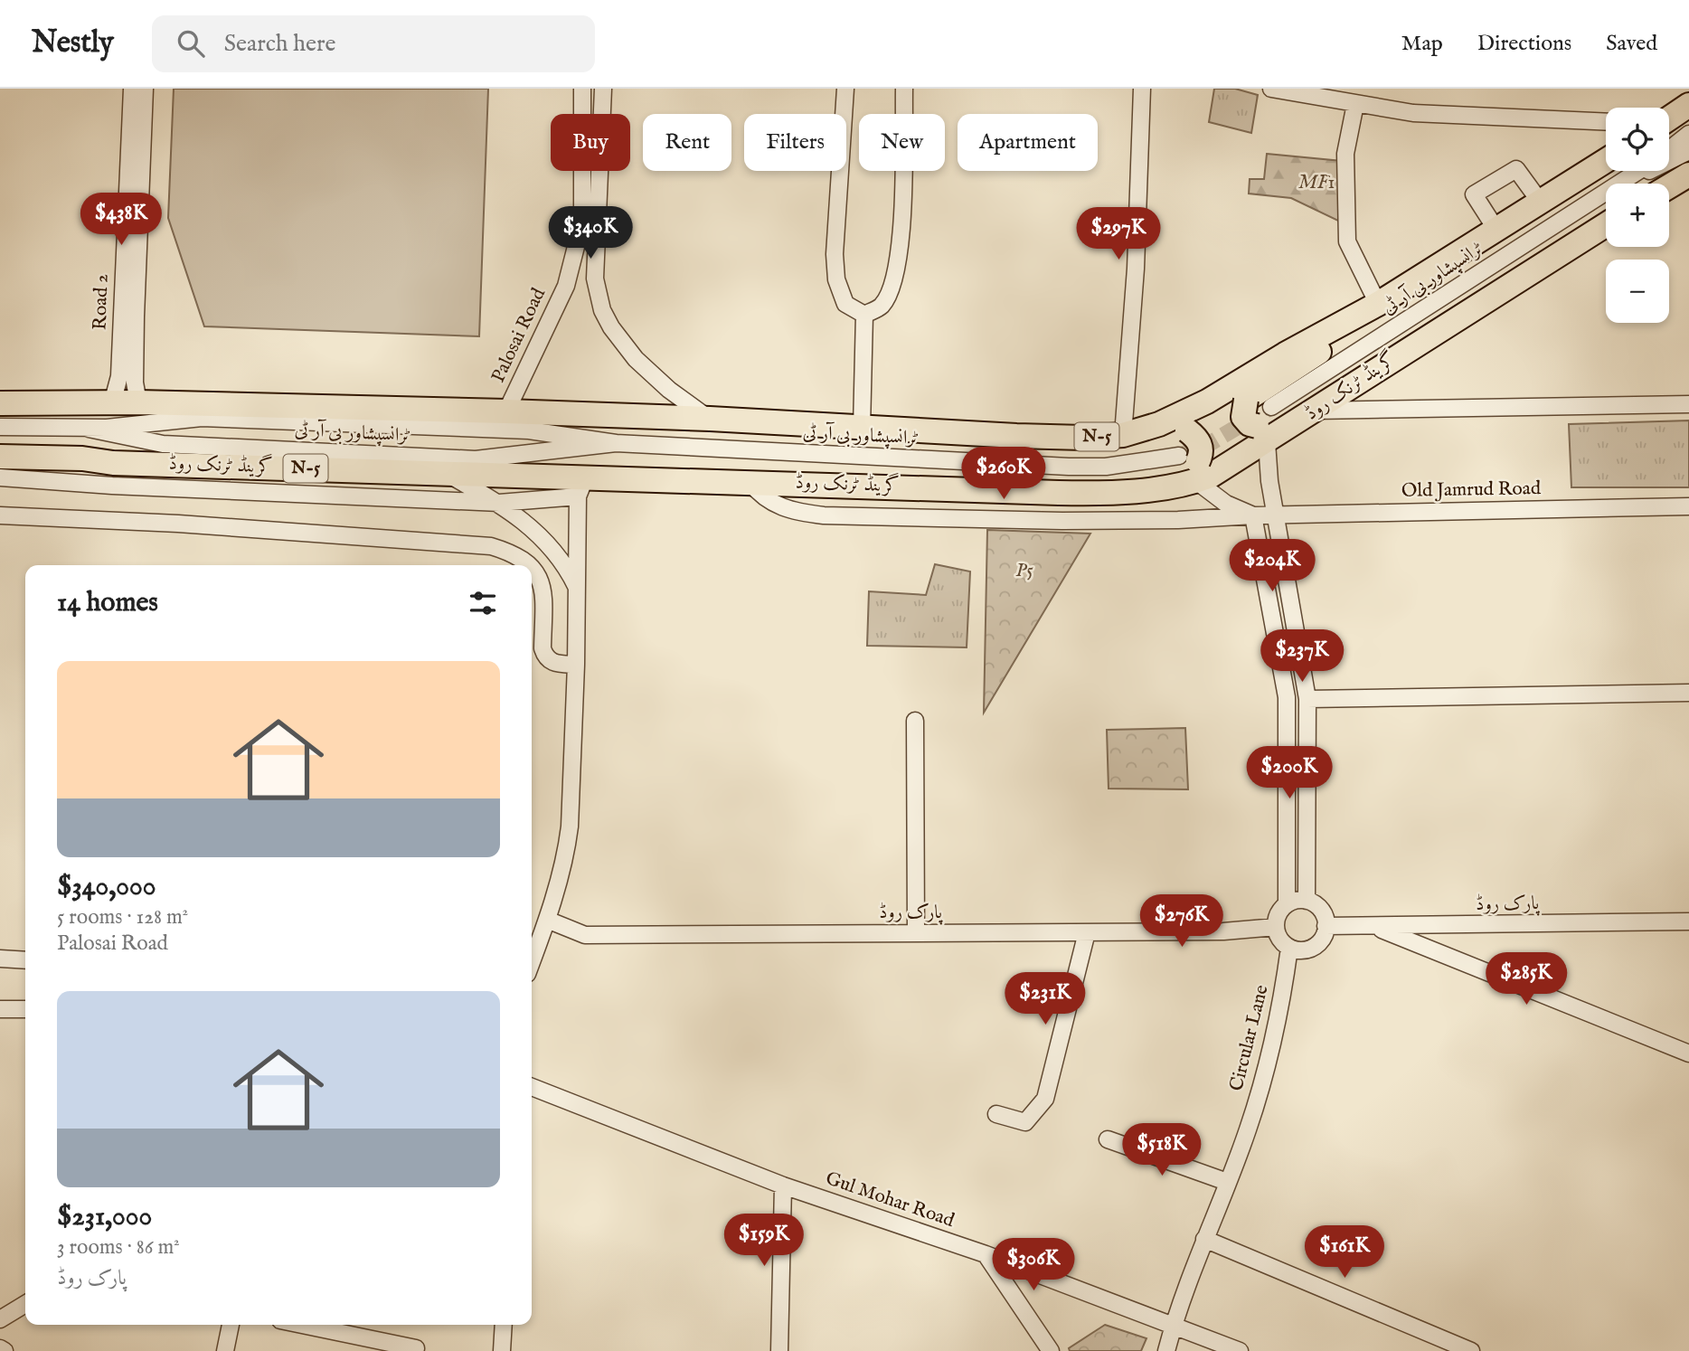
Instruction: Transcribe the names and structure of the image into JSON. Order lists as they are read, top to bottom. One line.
{"streets":{"highway":["گرینڈ ٹرنک روڈ","N-5"],"street":["ٹرانسپشاور بی آر ٹی","Road 2","Palosai Road","Old Jamrud Road","پارک روڈ","Circular Lane","Gul Mohar Road"]},"crossings":[["ٹرانسپشاور بی آر ٹی","گرینڈ ٹرنک روڈ"],["Road 2","N-5"],["Palosai Road","N-5"],["گرینڈ ٹرنک روڈ","Old Jamrud Road"],["پارک روڈ","Circular Lane"],["Circular Lane","Gul Mohar Road"]],"parks":["MF1","P5"],"page":{"header":"Nestly","search":"Search here","nav":["Map","Directions","Saved"],"map_buttons":["+","−"],"chip":["Buy","Rent","Filters","New","Apartment"],"price":["$438K","$340K","$297K","$260K","$204K","$237K","$200K","$276K","$285K","$231K","$518K","$159K","$161K","$306K"],"heading":"14 homes","list":[{"name":"$340,000","note":"5 rooms · 128 m² · Palosai Road"},{"name":"$231,000","note":"3 rooms · 86 m² · پارک روڈ"}]}}
